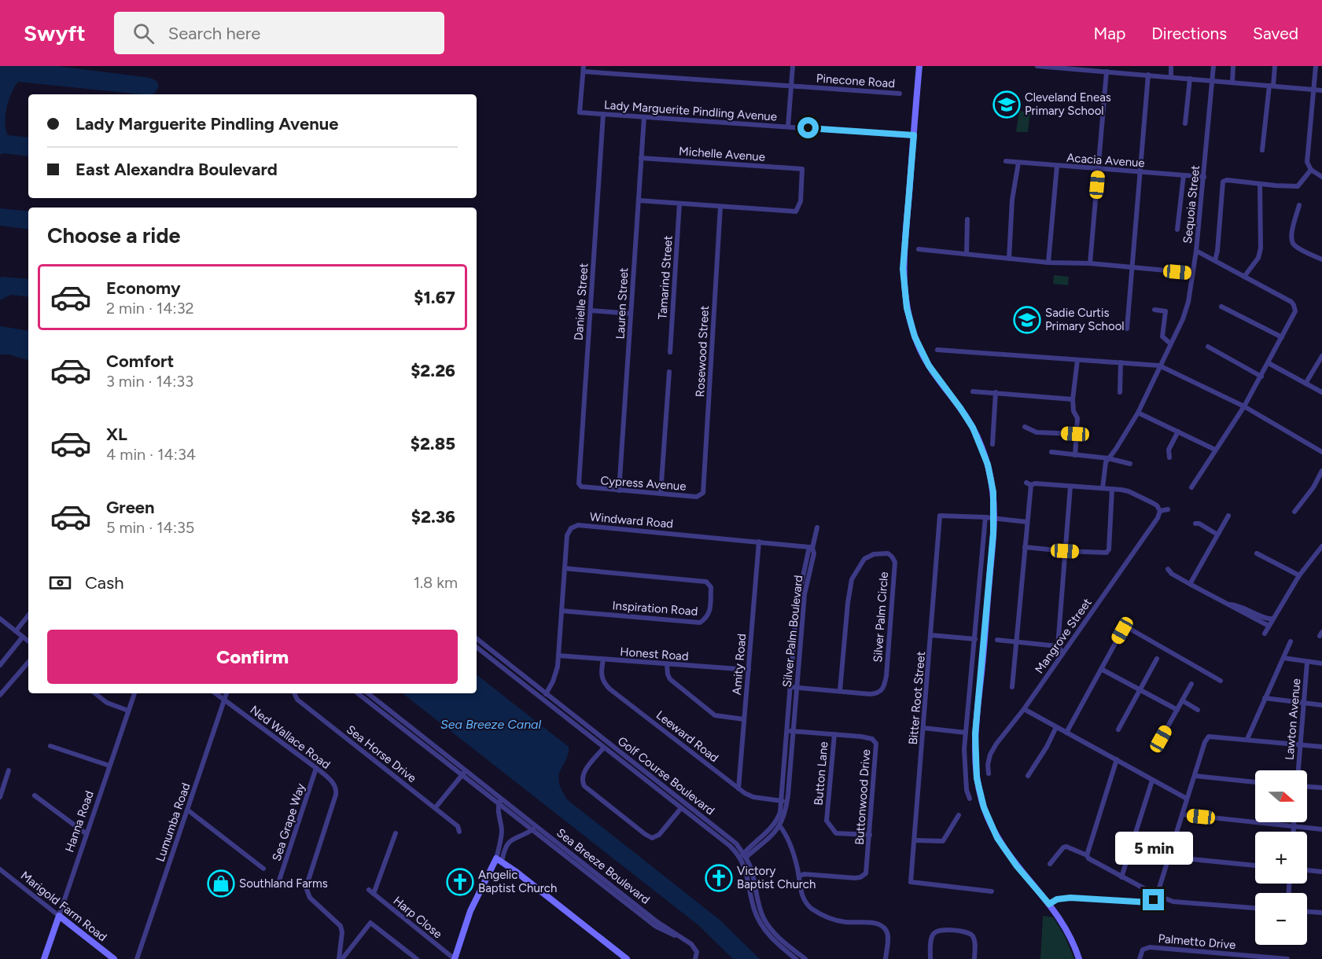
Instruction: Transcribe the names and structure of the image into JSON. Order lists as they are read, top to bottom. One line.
{"streets":{"main road":["Hanna Road","Marigold Farm Road"],"street":["Pinecone Road","Lady Marguerite Pindling Avenue","Michelle Avenue","Acacia Avenue","Sequoia Street","Tamarind Street","Danielle Street","Lauren Street","Rosewood Street","Cypress Avenue","Windward Road","Inspiration Road","Silver Palm Circle","Silver Palm Boulevard","Mangrove Street","Honest Road","Amity Road","Bitter Root Street","Lawton Avenue","Leeward Road","Ned Wallace Road","Sea Horse Drive","Button Lane","Golf Course Boulevard","Buttonwood Drive","Lumumba Road","Sea Grape Way","Sea Breeze Boulevard","Harp Close","Palmetto Drive"]},"crossings":[["Pinecone Road","Lady Marguerite Pindling Avenue"],["Lady Marguerite Pindling Avenue","Danielle Street"],["Lady Marguerite Pindling Avenue","Lauren Street"],["Michelle Avenue","Lauren Street"],["Michelle Avenue","Rosewood Street"],["Acacia Avenue","Sequoia Street"],["Danielle Street","Cypress Avenue"],["Lauren Street","Cypress Avenue"],["Rosewood Street","Cypress Avenue"],["Windward Road","Inspiration Road"],["Windward Road","Silver Palm Boulevard"],["Windward Road","Honest Road"],["Windward Road","Amity Road"],["Windward Road","Golf Course Boulevard"],["Silver Palm Circle","Silver Palm Boulevard"],["Silver Palm Boulevard","Leeward Road"],["Silver Palm Boulevard","Golf Course Boulevard"],["Silver Palm Boulevard","Buttonwood Drive"],["Honest Road","Amity Road"],["Honest Road","Leeward Road"],["Amity Road","Leeward Road"],["Ned Wallace Road","Lumumba Road"],["Ned Wallace Road","Sea Grape Way"],["Button Lane","Buttonwood Drive"],["Hanna Road","Marigold Farm Road"]],"water":["Sea Breeze Canal"],"places":{"school or university":["Cleveland Eneas Primary School","Sadie Curtis Primary School"],"church":["Victory Baptist Church","Angelic Baptist Church"],"shop":["Southland Farms"]},"north":"right","page":{"header":"Swyft","search":"Search here","nav":["Map","Directions","Saved"],"banner":["Lady Marguerite Pindling Avenue","East Alexandra Boulevard"],"heading":"Choose a ride","list":[{"name":"Economy","note":"2 min · 14:32","value":"$1.67"},{"name":"Comfort","note":"3 min · 14:33","value":"$2.26"},{"name":"XL","note":"4 min · 14:34","value":"$2.85"},{"name":"Green","note":"5 min · 14:35","value":"$2.36"}],"pay":["Cash","1.8 km"],"buttons":"Confirm","map_buttons":["+","−"],"bubble":"5 min"}}
